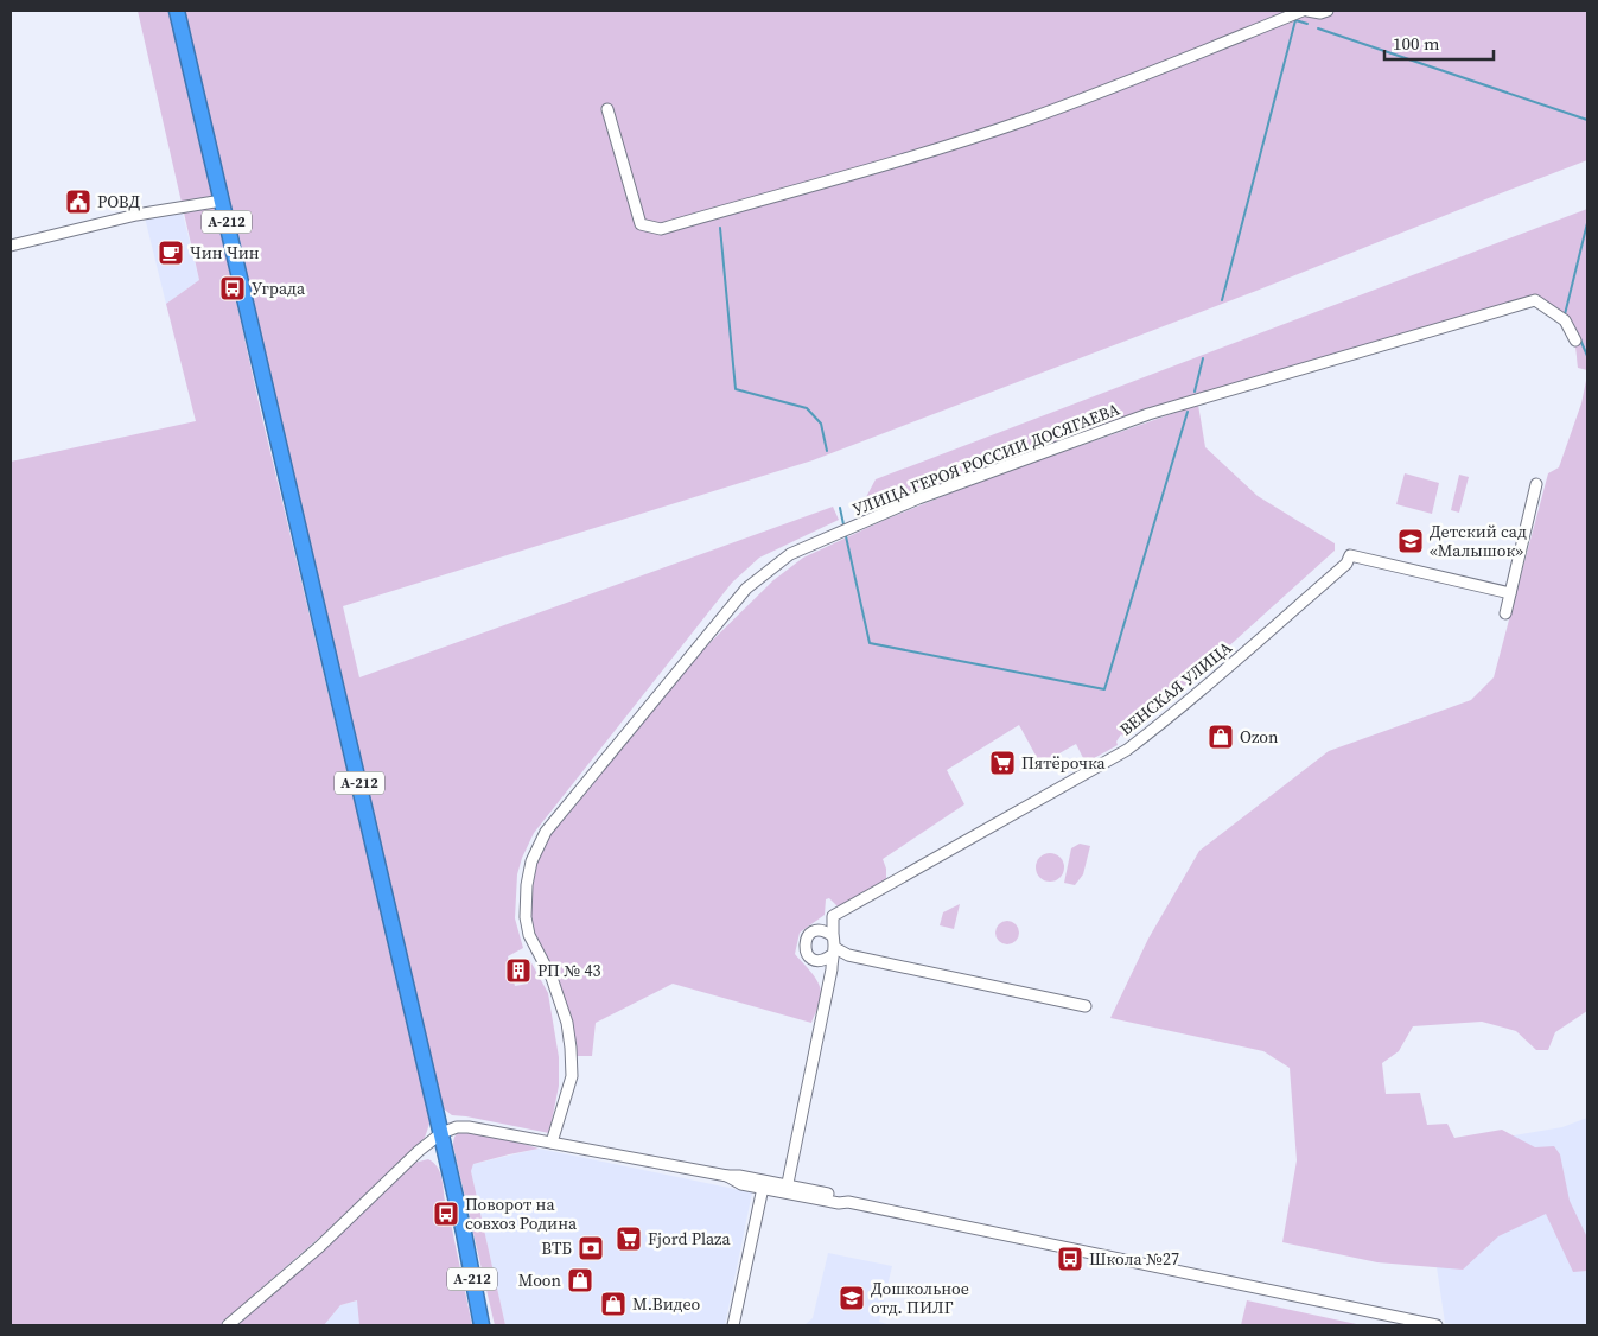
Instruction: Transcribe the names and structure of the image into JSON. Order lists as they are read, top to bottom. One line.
{"streets":{"highway":["А-212"],"street":["УЛИЦА ГЕРОЯ РОССИИ ДОСЯГАЕВА","ВЕНСКАЯ УЛИЦА"]},"places":{"public building":["РОВД"],"cafe":["Чин Чин"],"bus stop":["Уграда","Поворот на совхоз Родина","Школа №27"],"school or university":["Детский сад «Малышок»","Дошкольное отд. ПИЛГ"],"shop":["Ozon","Moon","М.Видео"],"supermarket":["Пятёрочка","Fjord Plaza"],"building":["РП № 43"],"bank":["ВТБ"]},"scale_bar":"100 m"}
